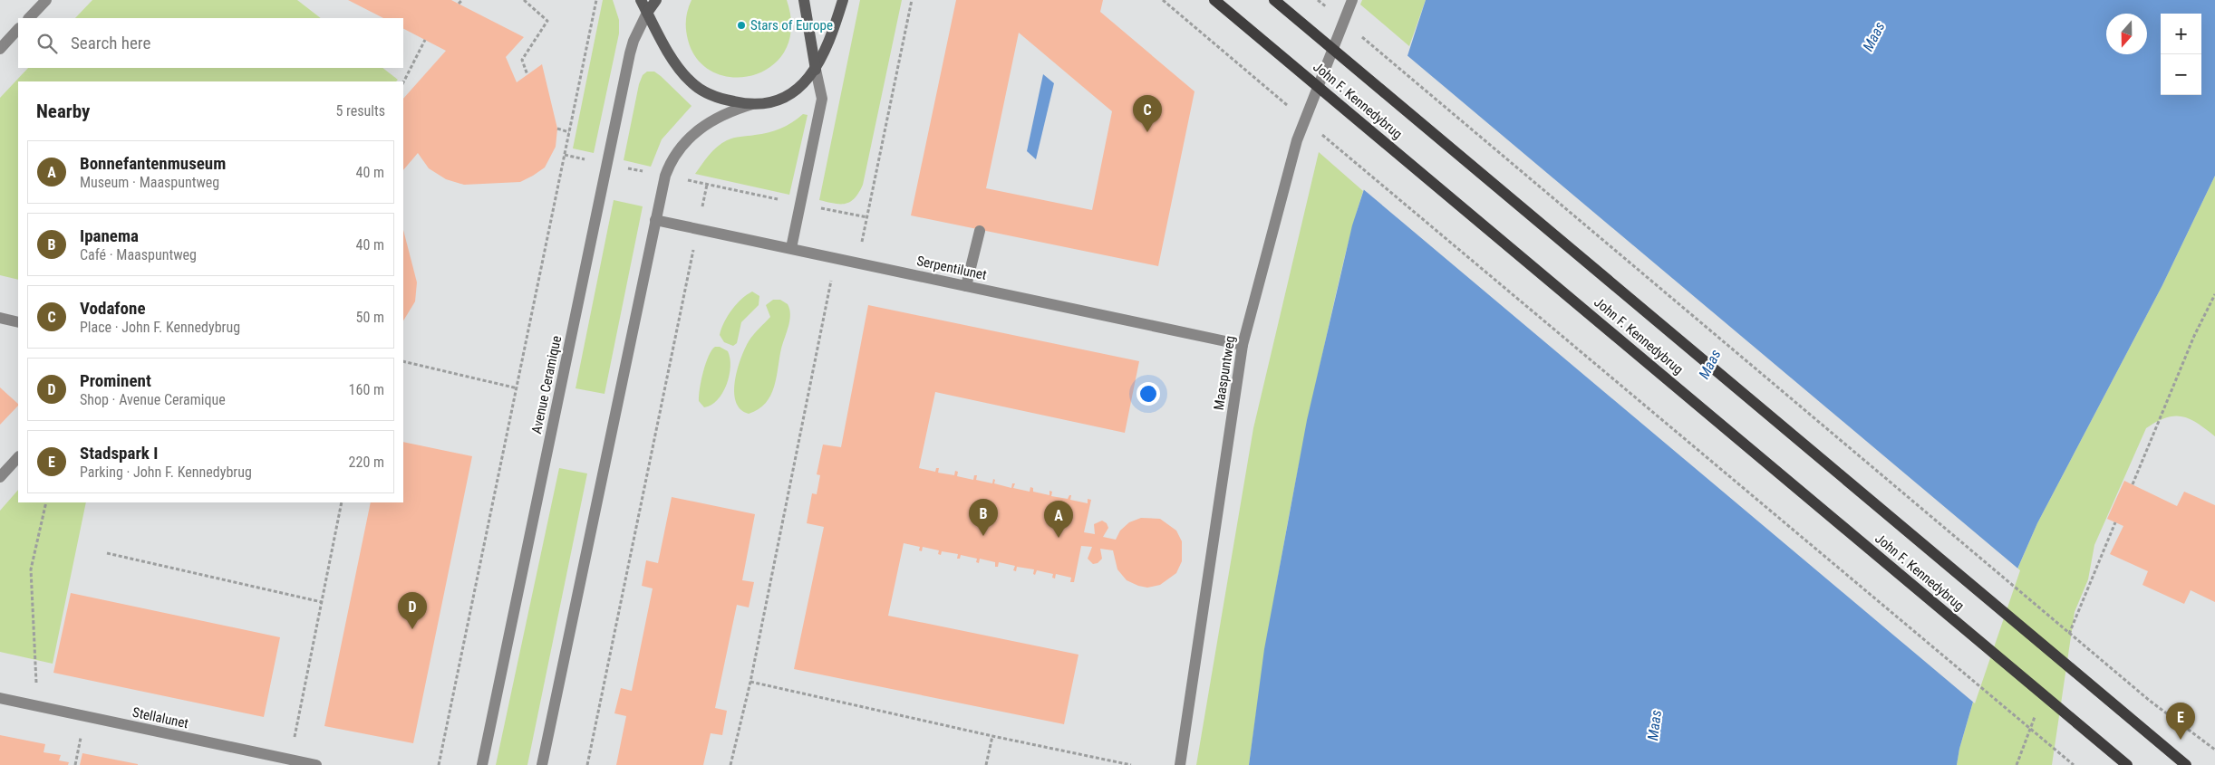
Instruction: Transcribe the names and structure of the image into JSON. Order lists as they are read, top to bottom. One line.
{"streets":{"main road":["John F. Kennedybrug"],"street":["Serpentilunet","Maaspuntweg","Avenue Ceramique","Stellalunet"]},"crossings":[["Serpentilunet","Maaspuntweg"]],"water":["Maas"],"places":["Stars of Europe"],"north":"bottom","page":{"map_buttons":["+","−"],"search":"Search here","heading":["Nearby","5 results"],"pins":["C","B","A","D","E"],"list":[{"mark":"A","name":"Bonnefantenmuseum","note":"Museum · Maaspuntweg","value":"40 m"},{"mark":"B","name":"Ipanema","note":"Café · Maaspuntweg","value":"40 m"},{"mark":"C","name":"Vodafone","note":"Place · John F. Kennedybrug","value":"50 m"},{"mark":"D","name":"Prominent","note":"Shop · Avenue Ceramique","value":"160 m"},{"mark":"E","name":"Stadspark I","note":"Parking · John F. Kennedybrug","value":"220 m"}]}}
